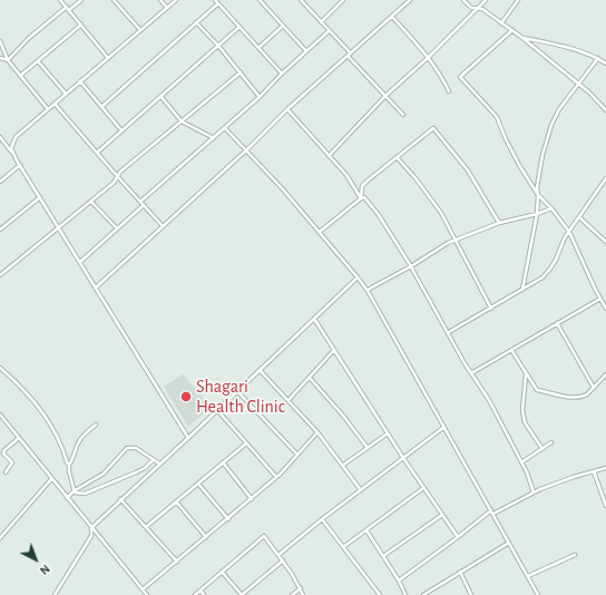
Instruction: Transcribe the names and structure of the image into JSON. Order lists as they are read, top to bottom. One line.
{"places":["Shagari Health Clinic"],"north":"bottom right"}
